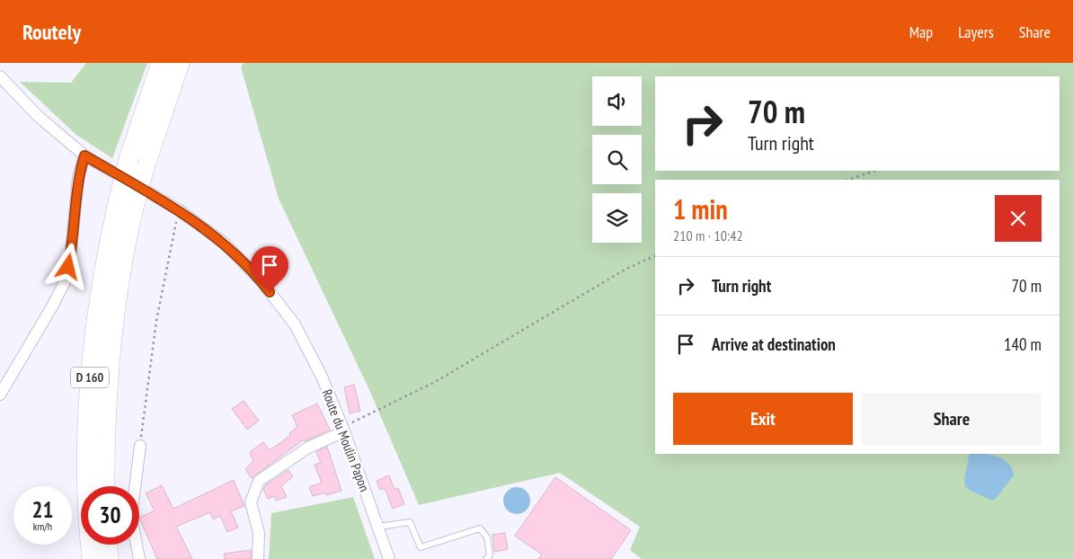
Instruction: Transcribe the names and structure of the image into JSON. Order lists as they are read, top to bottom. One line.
{"streets":{"highway":["D 160"],"street":["Route du Moulin Papon"]},"page":{"header":"Routely","nav":["Map","Layers","Share"],"turn":["70 m","Turn right"],"heading":["1 min","210 m · 10:42"],"list":[{"name":"Turn right","value":"70 m"},{"name":"Arrive at destination","value":"140 m"}],"buttons":["Exit","Share"],"speed":"21 km/h","limit":"30"}}
